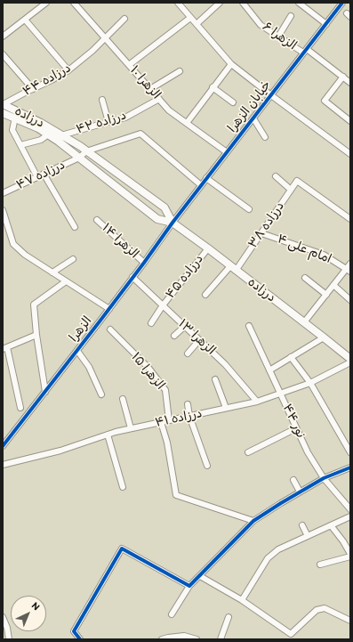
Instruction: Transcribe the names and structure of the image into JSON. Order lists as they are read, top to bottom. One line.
{"streets":{"main road":["درزاده"],"street":["الزهرا ۶","درزاده ۴۴","الزهرا ۱۰","خیابان الزهرا","درزاده ۴۲","درزاده ۴۷","درزاده ۳۸","الزهرا ۱۴","امام علی ۴","درزاده ۴۵","الزهرا","الزهرا ۱۳","الزهرا ۱۵","درزاده ۴۱","نور ۴۴"]},"crossings":[["الزهرا ۶","خیابان الزهرا"],["درزاده ۴۴","الزهرا ۱۰"],["درزاده ۴۴","درزاده"],["الزهرا ۱۰","خیابان الزهرا"],["الزهرا ۱۰","درزاده ۴۲"],["خیابان الزهرا","درزاده"],["خیابان الزهرا","الزهرا"],["درزاده","درزاده ۴۲"],["درزاده","درزاده ۴۷"],["درزاده","درزاده ۳۸"],["درزاده","درزاده ۴۵"],["درزاده","الزهرا"],["درزاده ۳۸","امام علی ۴"],["الزهرا ۱۴","الزهرا"],["درزاده ۴۵","الزهرا ۱۳"],["الزهرا","الزهرا ۱۳"],["الزهرا ۱۳","درزاده ۴۱"],["الزهرا ۱۵","درزاده ۴۱"],["درزاده ۴۱","نور ۴۴"]],"north":"top right"}
